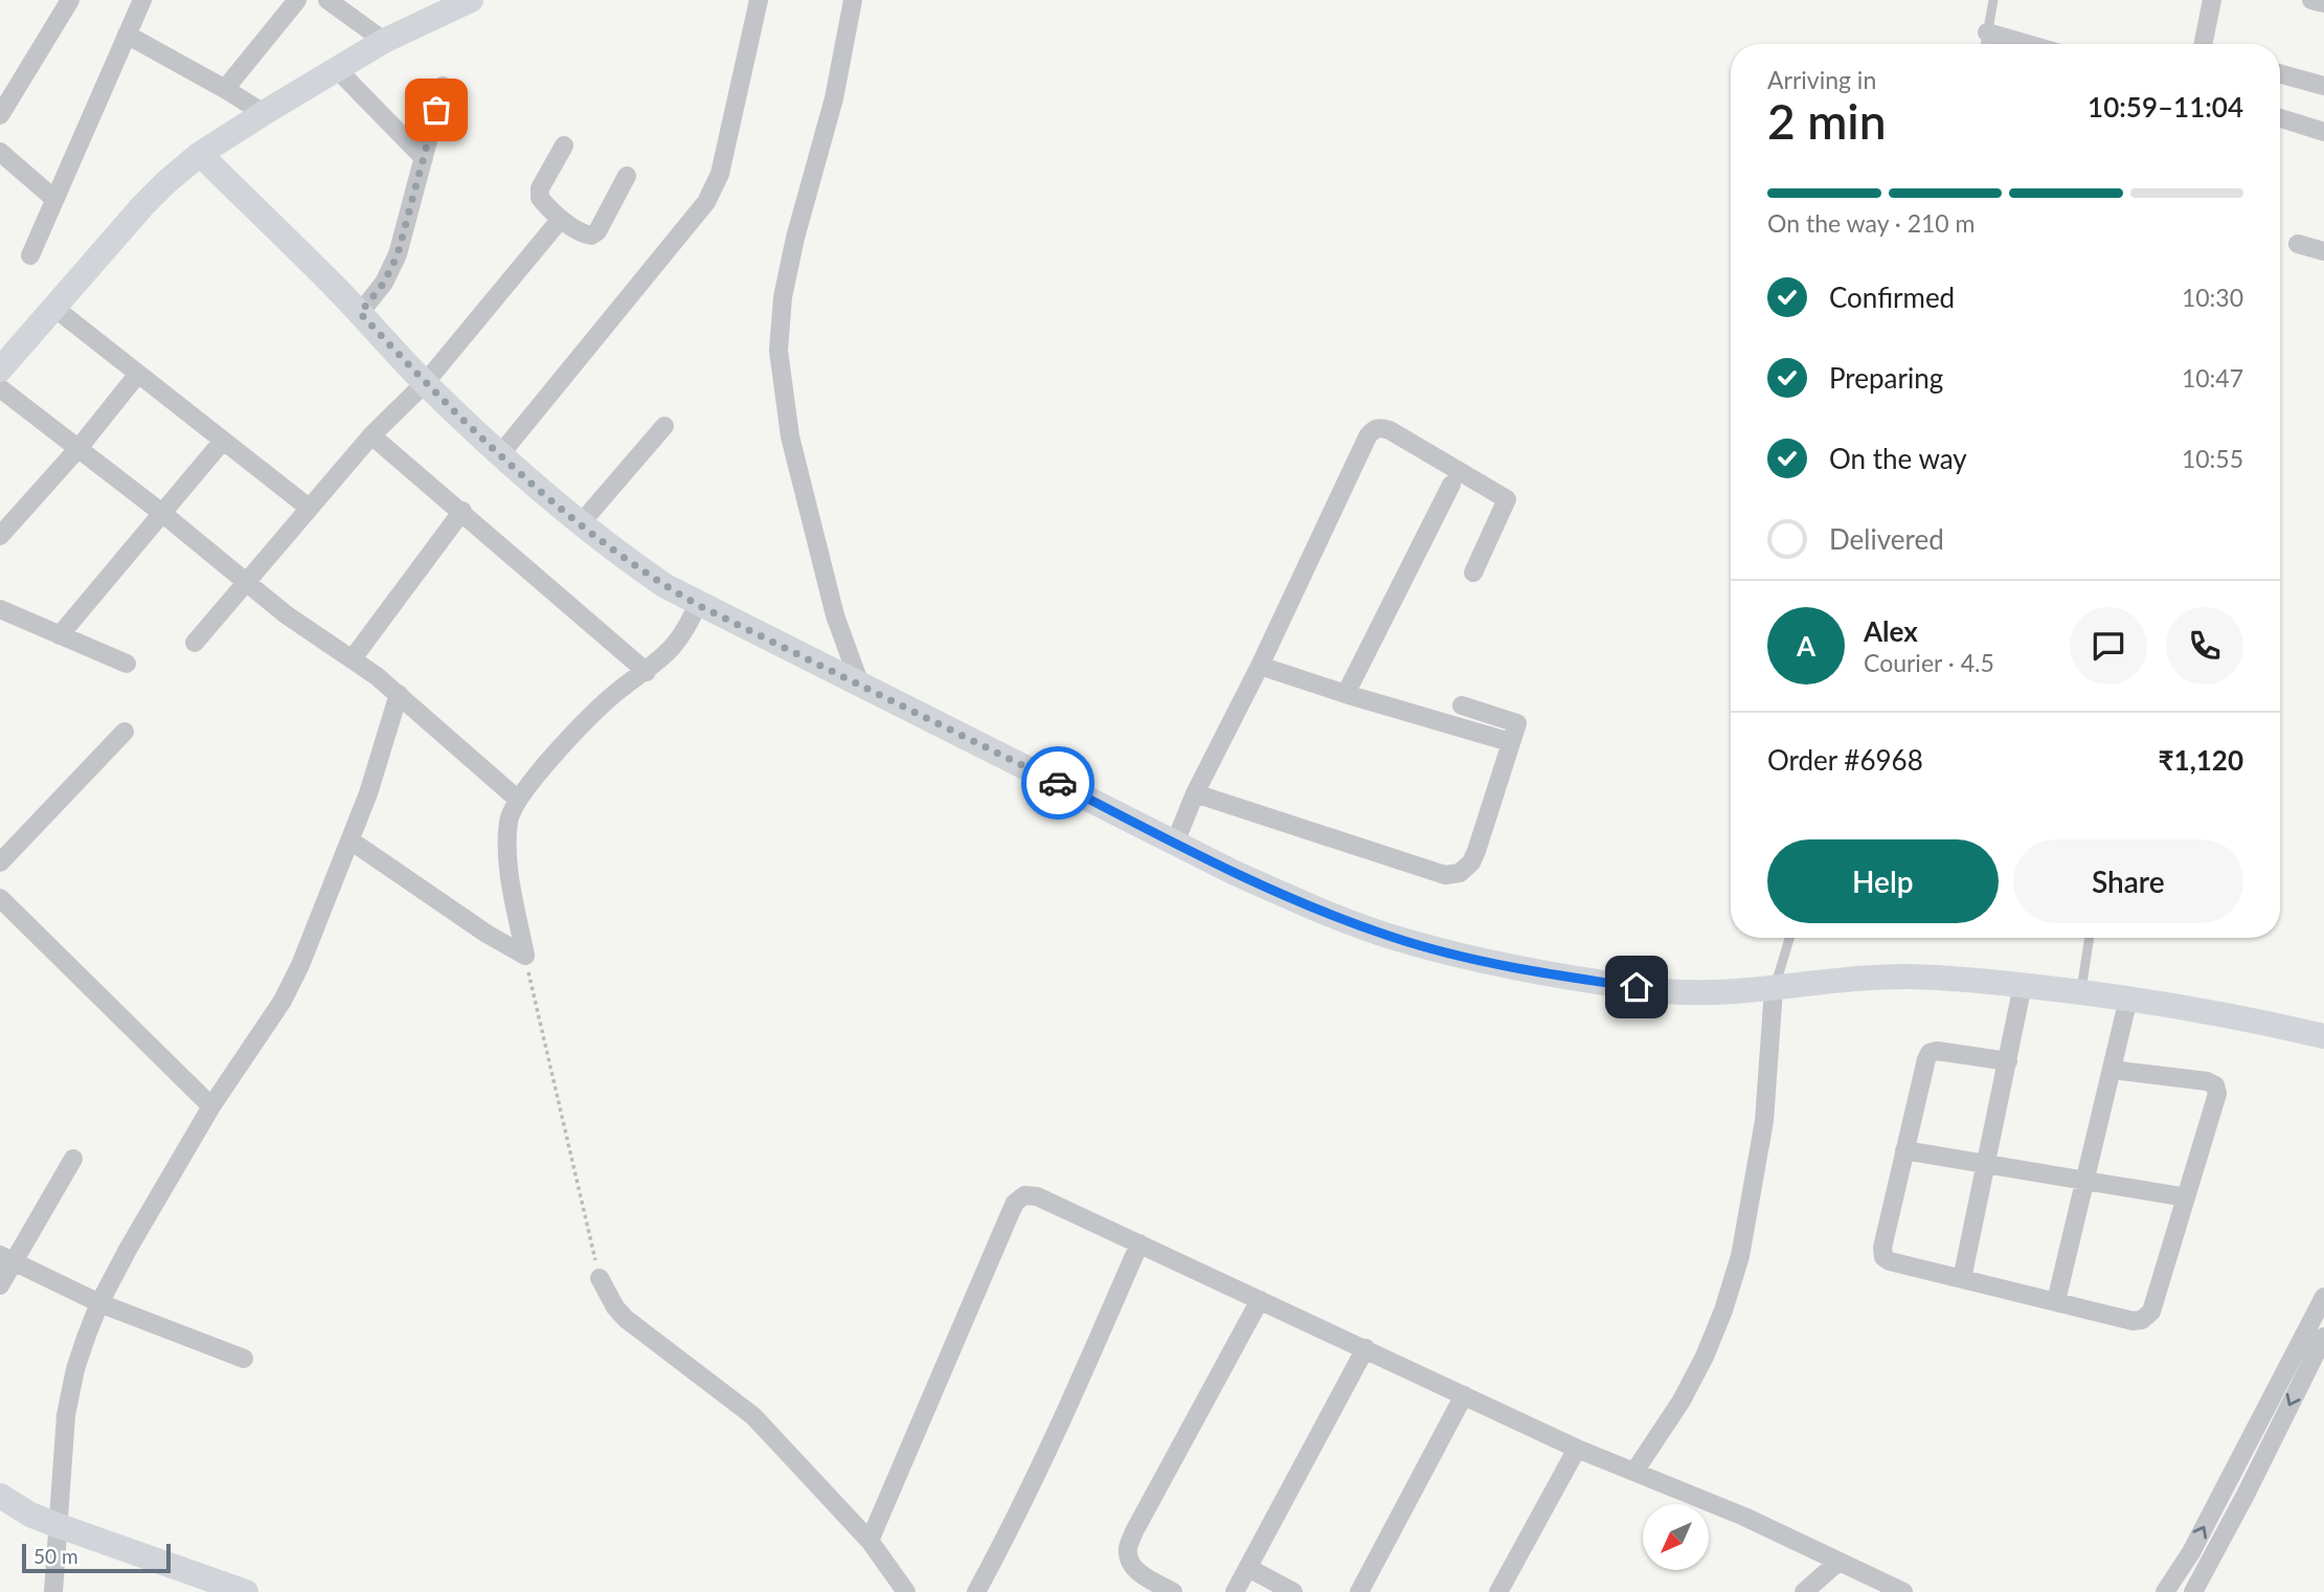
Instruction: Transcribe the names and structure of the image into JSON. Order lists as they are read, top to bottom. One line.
{"scale_bar":"50 m","north":"bottom left","page":{"heading":["2 min","Arriving in","10:59–11:04"],"panel":["Alex","Courier · 4.5","Order #6968","₹1,120"],"bar":"On the way · 210 m","list":[["Confirmed","10:30"],["Preparing","10:47"],["On the way","10:55"],"Delivered"],"round":"A","buttons":["Help","Share"],"scale":"50 m"}}
